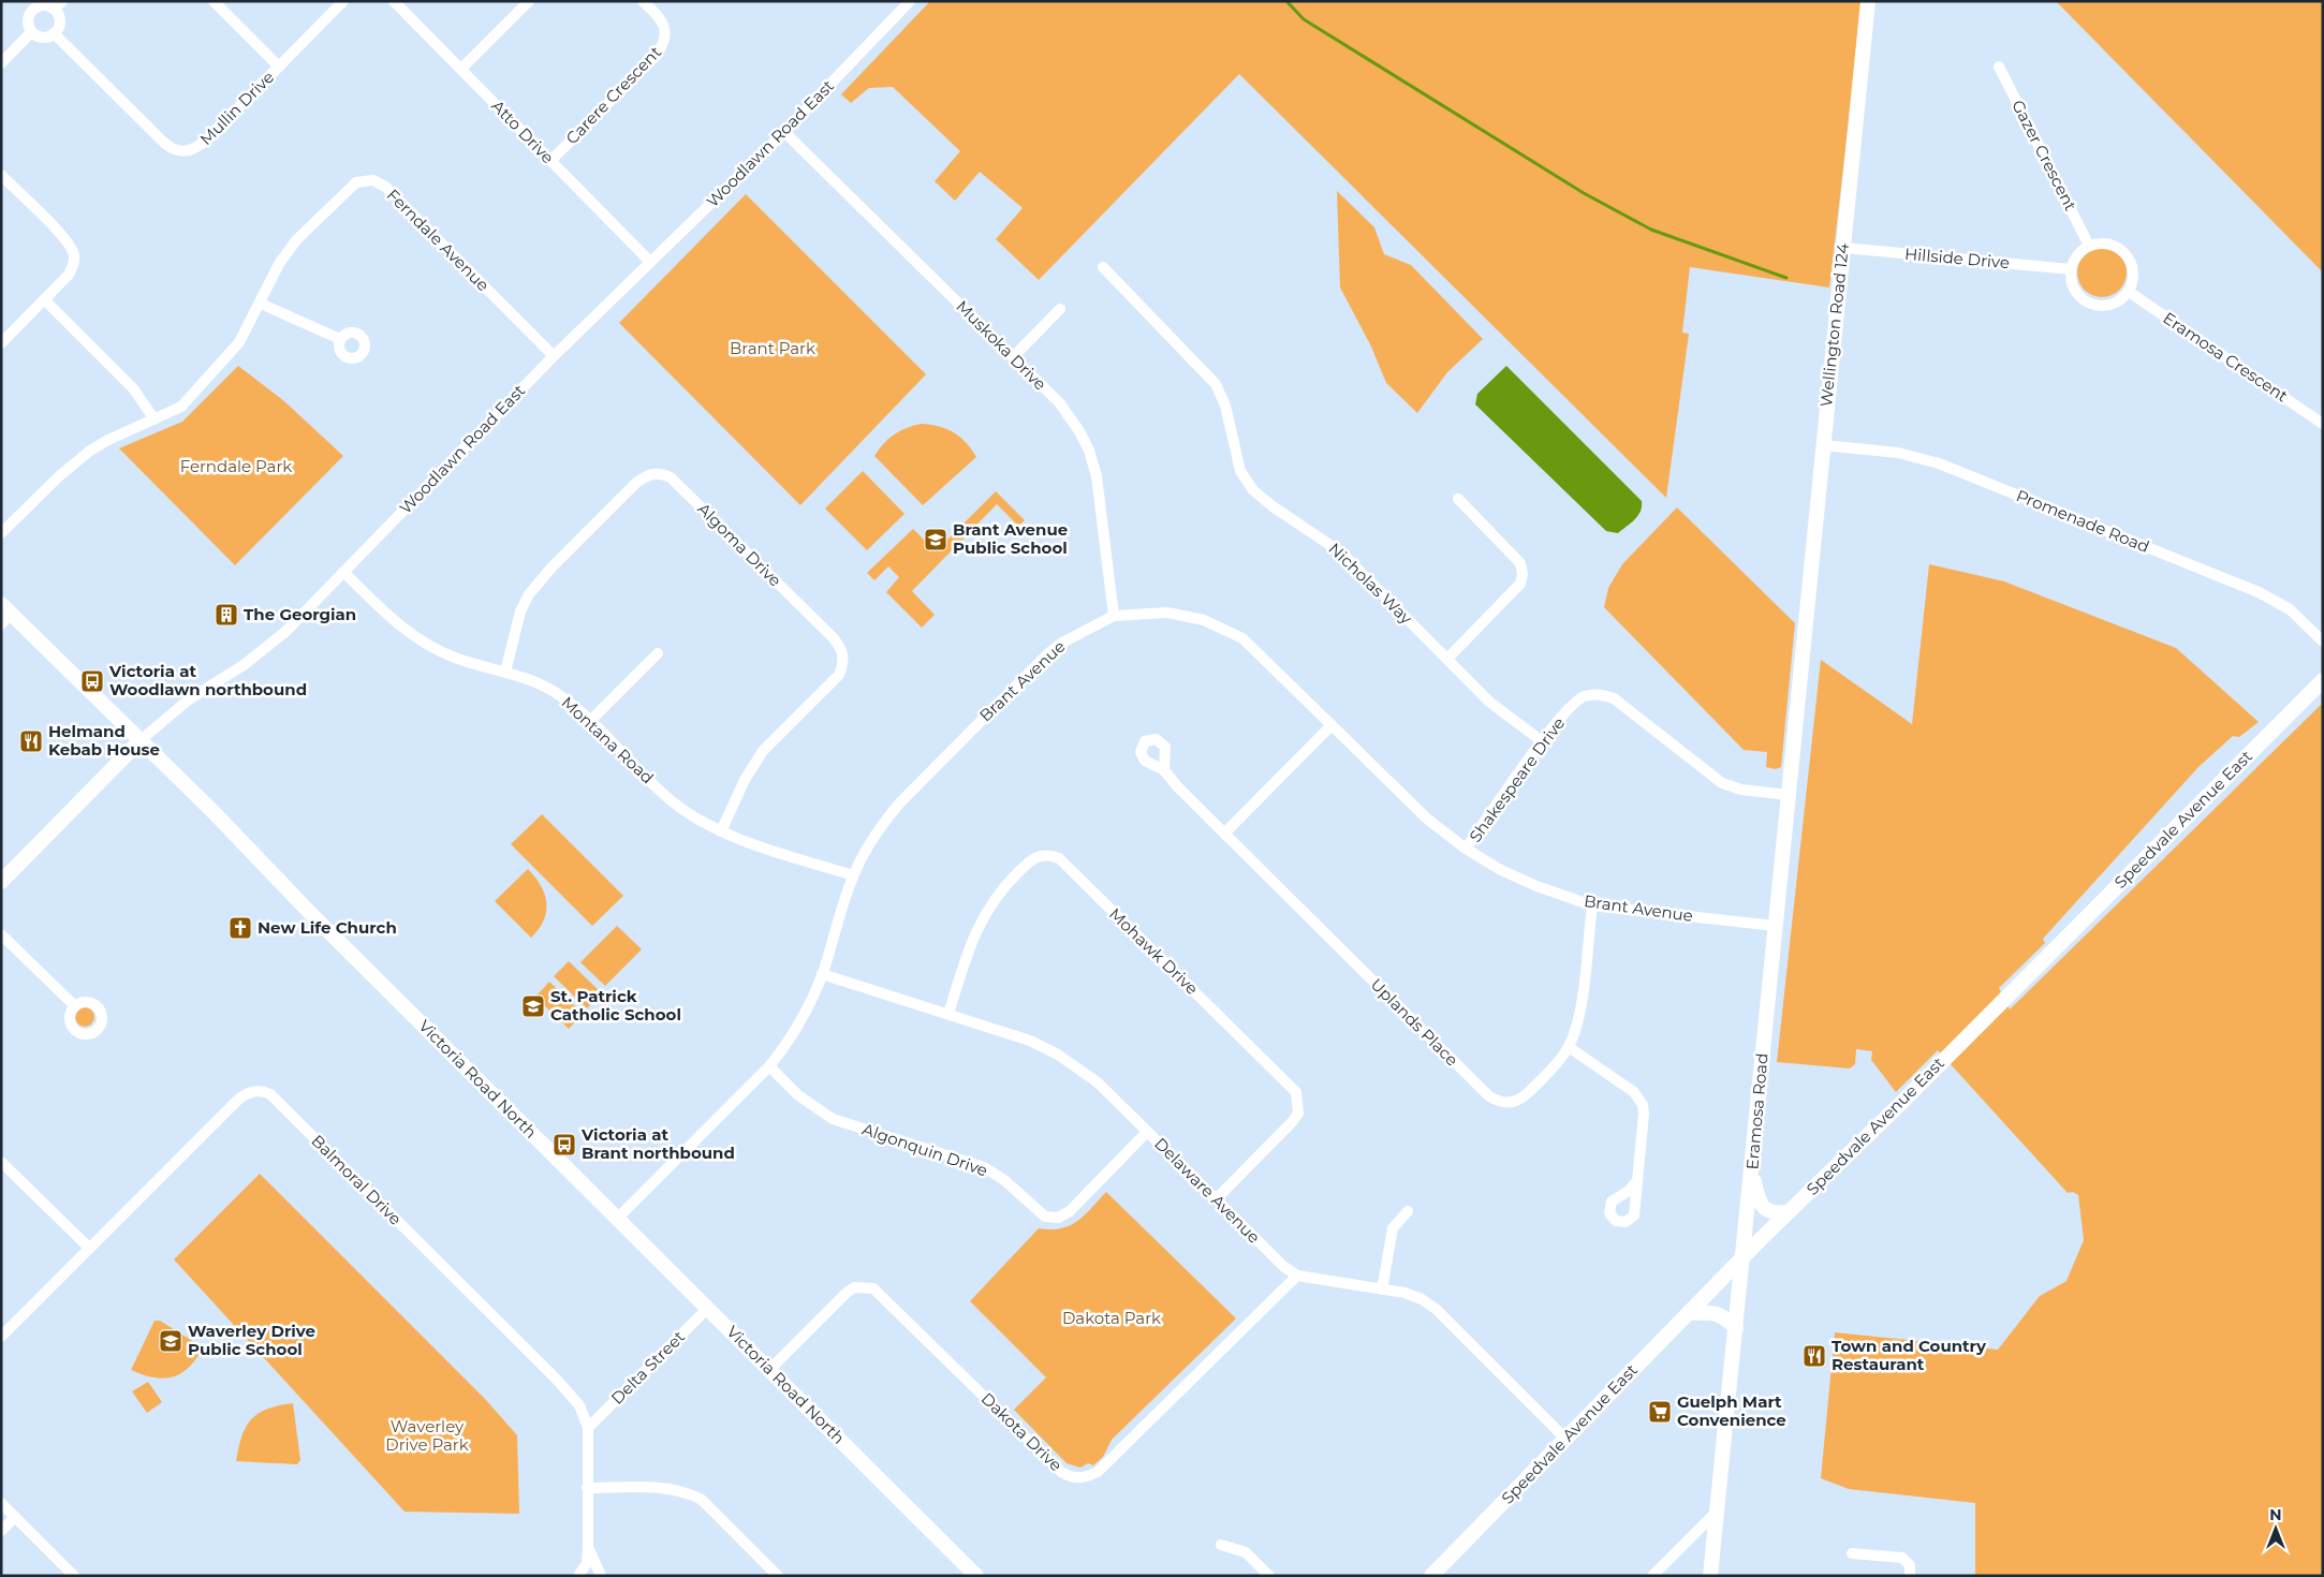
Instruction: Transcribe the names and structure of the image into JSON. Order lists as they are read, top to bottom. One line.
{"streets":{"main road":["Woodlawn Road East","Wellington Road 124","Speedvale Avenue East","Victoria Road North","Eramosa Road"],"street":["Carere Crescent","Mullin Drive","Atto Drive","Gazer Crescent","Ferndale Avenue","Hillside Drive","Muskoka Drive","Eramosa Crescent","Promenade Road","Algoma Drive","Nicholas Way","Brant Avenue","Montana Road","Shakespeare Drive","Mohawk Drive","Uplands Place","Algonquin Drive","Balmoral Drive","Delaware Avenue","Delta Street","Dakota Drive"]},"crossings":[["Carere Crescent","Atto Drive"],["Atto Drive","Woodlawn Road East"],["Woodlawn Road East","Ferndale Avenue"],["Woodlawn Road East","Muskoka Drive"],["Woodlawn Road East","Montana Road"],["Woodlawn Road East","Victoria Road North"],["Gazer Crescent","Hillside Drive"],["Gazer Crescent","Eramosa Crescent"],["Hillside Drive","Wellington Road 124"],["Hillside Drive","Eramosa Crescent"],["Wellington Road 124","Promenade Road"],["Wellington Road 124","Eramosa Road"],["Muskoka Drive","Brant Avenue"],["Algoma Drive","Montana Road"],["Nicholas Way","Shakespeare Drive"],["Brant Avenue","Montana Road"],["Brant Avenue","Shakespeare Drive"],["Brant Avenue","Uplands Place"],["Brant Avenue","Victoria Road North"],["Brant Avenue","Eramosa Road"],["Brant Avenue","Algonquin Drive"],["Brant Avenue","Delaware Avenue"],["Shakespeare Drive","Eramosa Road"],["Speedvale Avenue East","Eramosa Road"],["Speedvale Avenue East","Delaware Avenue"],["Mohawk Drive","Delaware Avenue"],["Victoria Road North","Delta Street"],["Victoria Road North","Dakota Drive"],["Algonquin Drive","Delaware Avenue"],["Balmoral Drive","Delta Street"],["Delaware Avenue","Dakota Drive"]],"parks":["Brant Park","Ferndale Park","Dakota Park","Waverley Drive Park"],"places":{"school or university":["Brant Avenue Public School","St. Patrick Catholic School","Waverley Drive Public School"],"building":["The Georgian"],"bus stop":["Victoria at Woodlawn northbound","Victoria at Brant northbound"],"restaurant":["Helmand Kebab House","Town and Country Restaurant"],"church":["New Life Church"],"supermarket":["Guelph Mart Convenience"]},"north":"top"}
